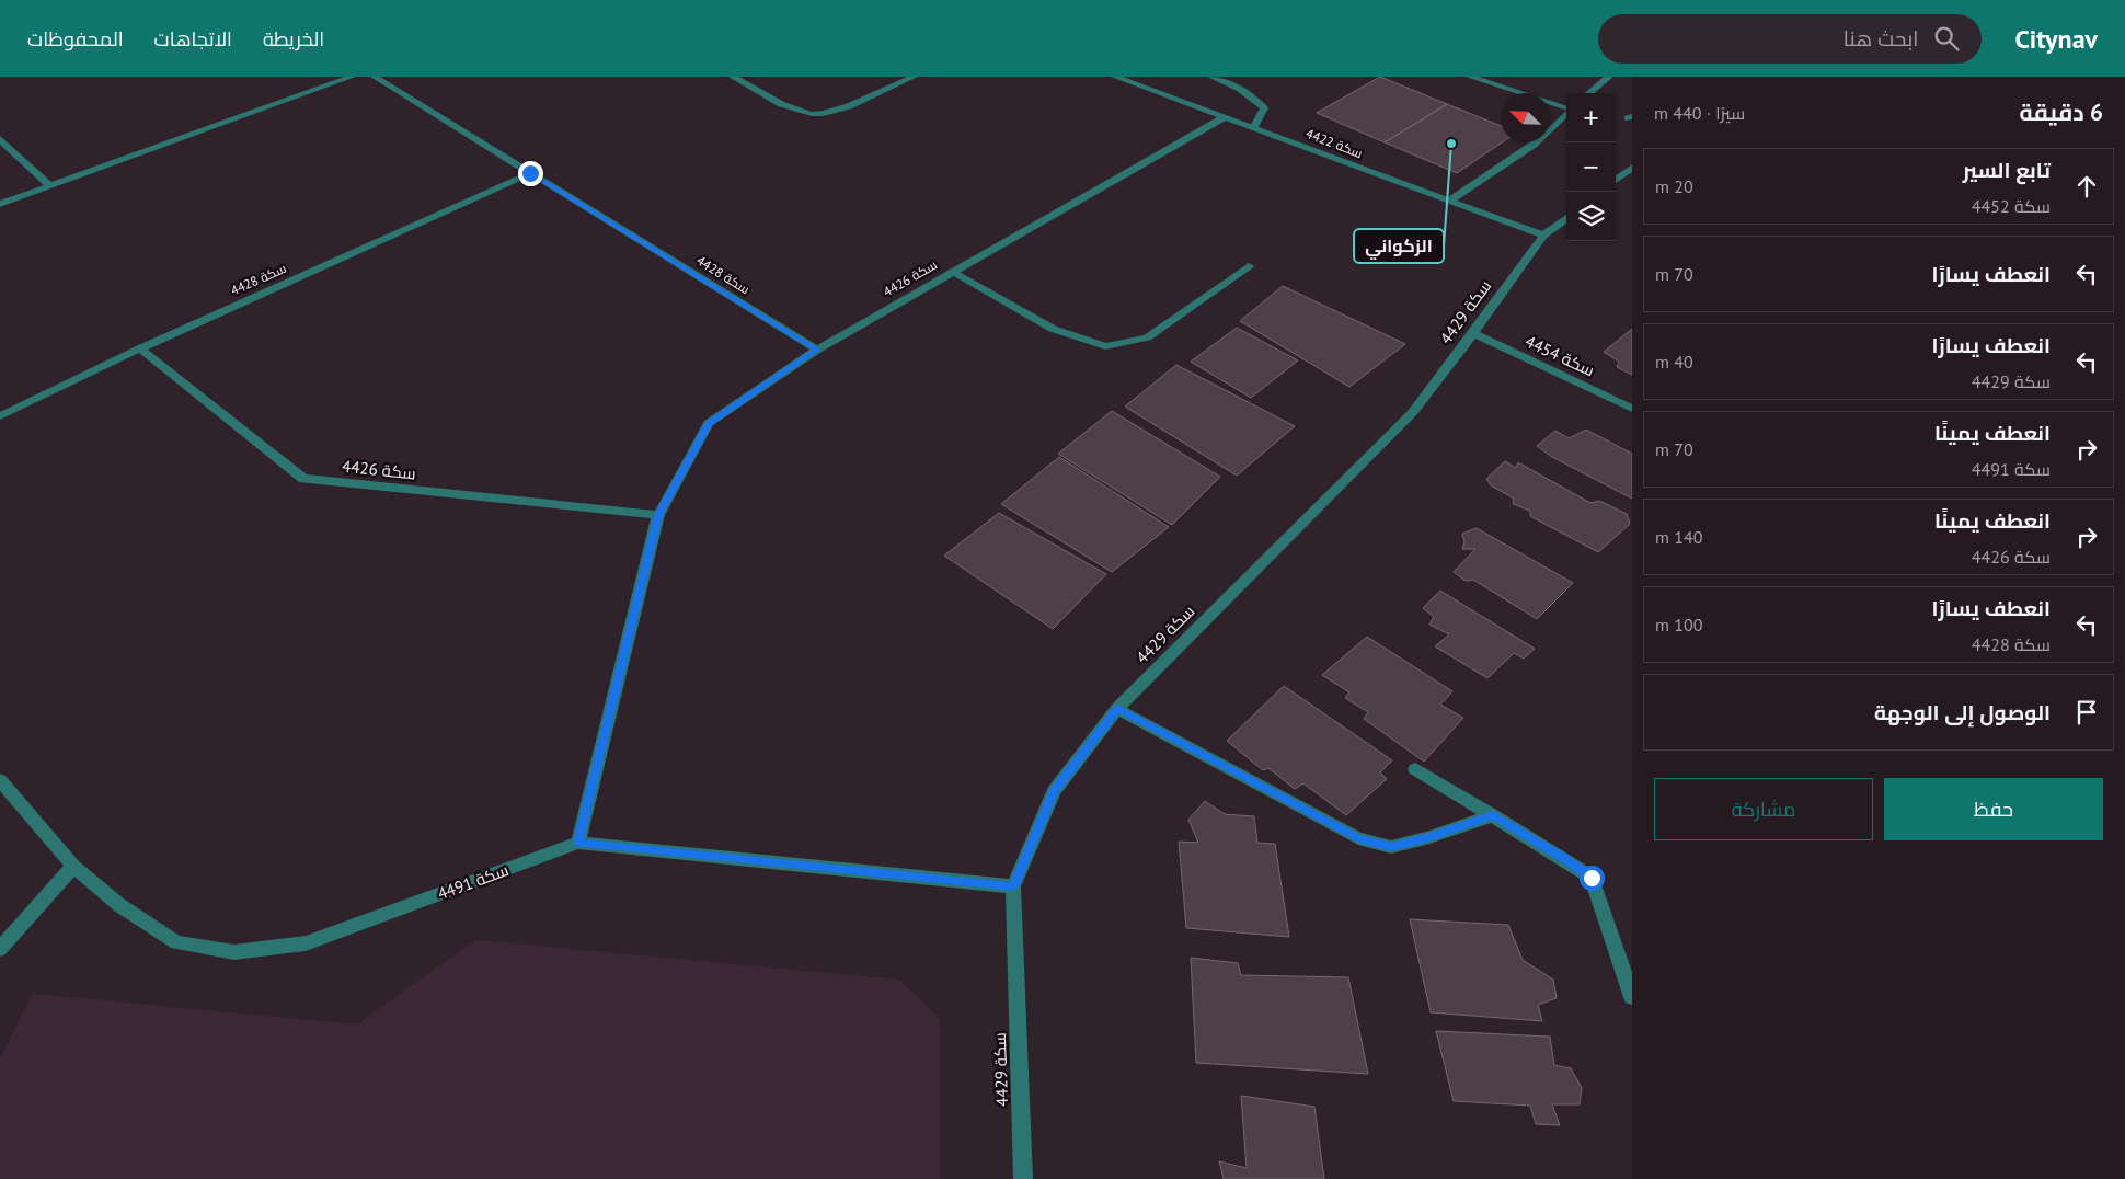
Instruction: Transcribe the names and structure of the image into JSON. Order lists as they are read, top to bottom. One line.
{"streets":{"street":["سكة 4422","سكة 4428","سكة 4426","سكة 4429","سكة 4454","سكة 4491"]},"crossings":[["سكة 4422","سكة 4426"],["سكة 4422","سكة 4429"],["سكة 4428","سكة 4426"],["سكة 4426","سكة 4491"],["سكة 4429","سكة 4454"],["سكة 4429","سكة 4491"]],"places":["الزكواني"],"north":"top left","page":{"header":"Citynav","search":"ابحث هنا","nav":["الخريطة","الاتجاهات","المحفوظات"],"heading":["6 دقيقة","سيرًا · 440 m"],"map_buttons":["+","−"],"list":[["تابع السير","سكة 4452","20 m"],["انعطف يسارًا","70 m"],["انعطف يسارًا","سكة 4429","40 m"],["انعطف يمينًا","سكة 4491","70 m"],["انعطف يمينًا","سكة 4426","140 m"],["انعطف يسارًا","سكة 4428","100 m"],"الوصول إلى الوجهة"],"buttons":["حفظ","مشاركة"]}}
